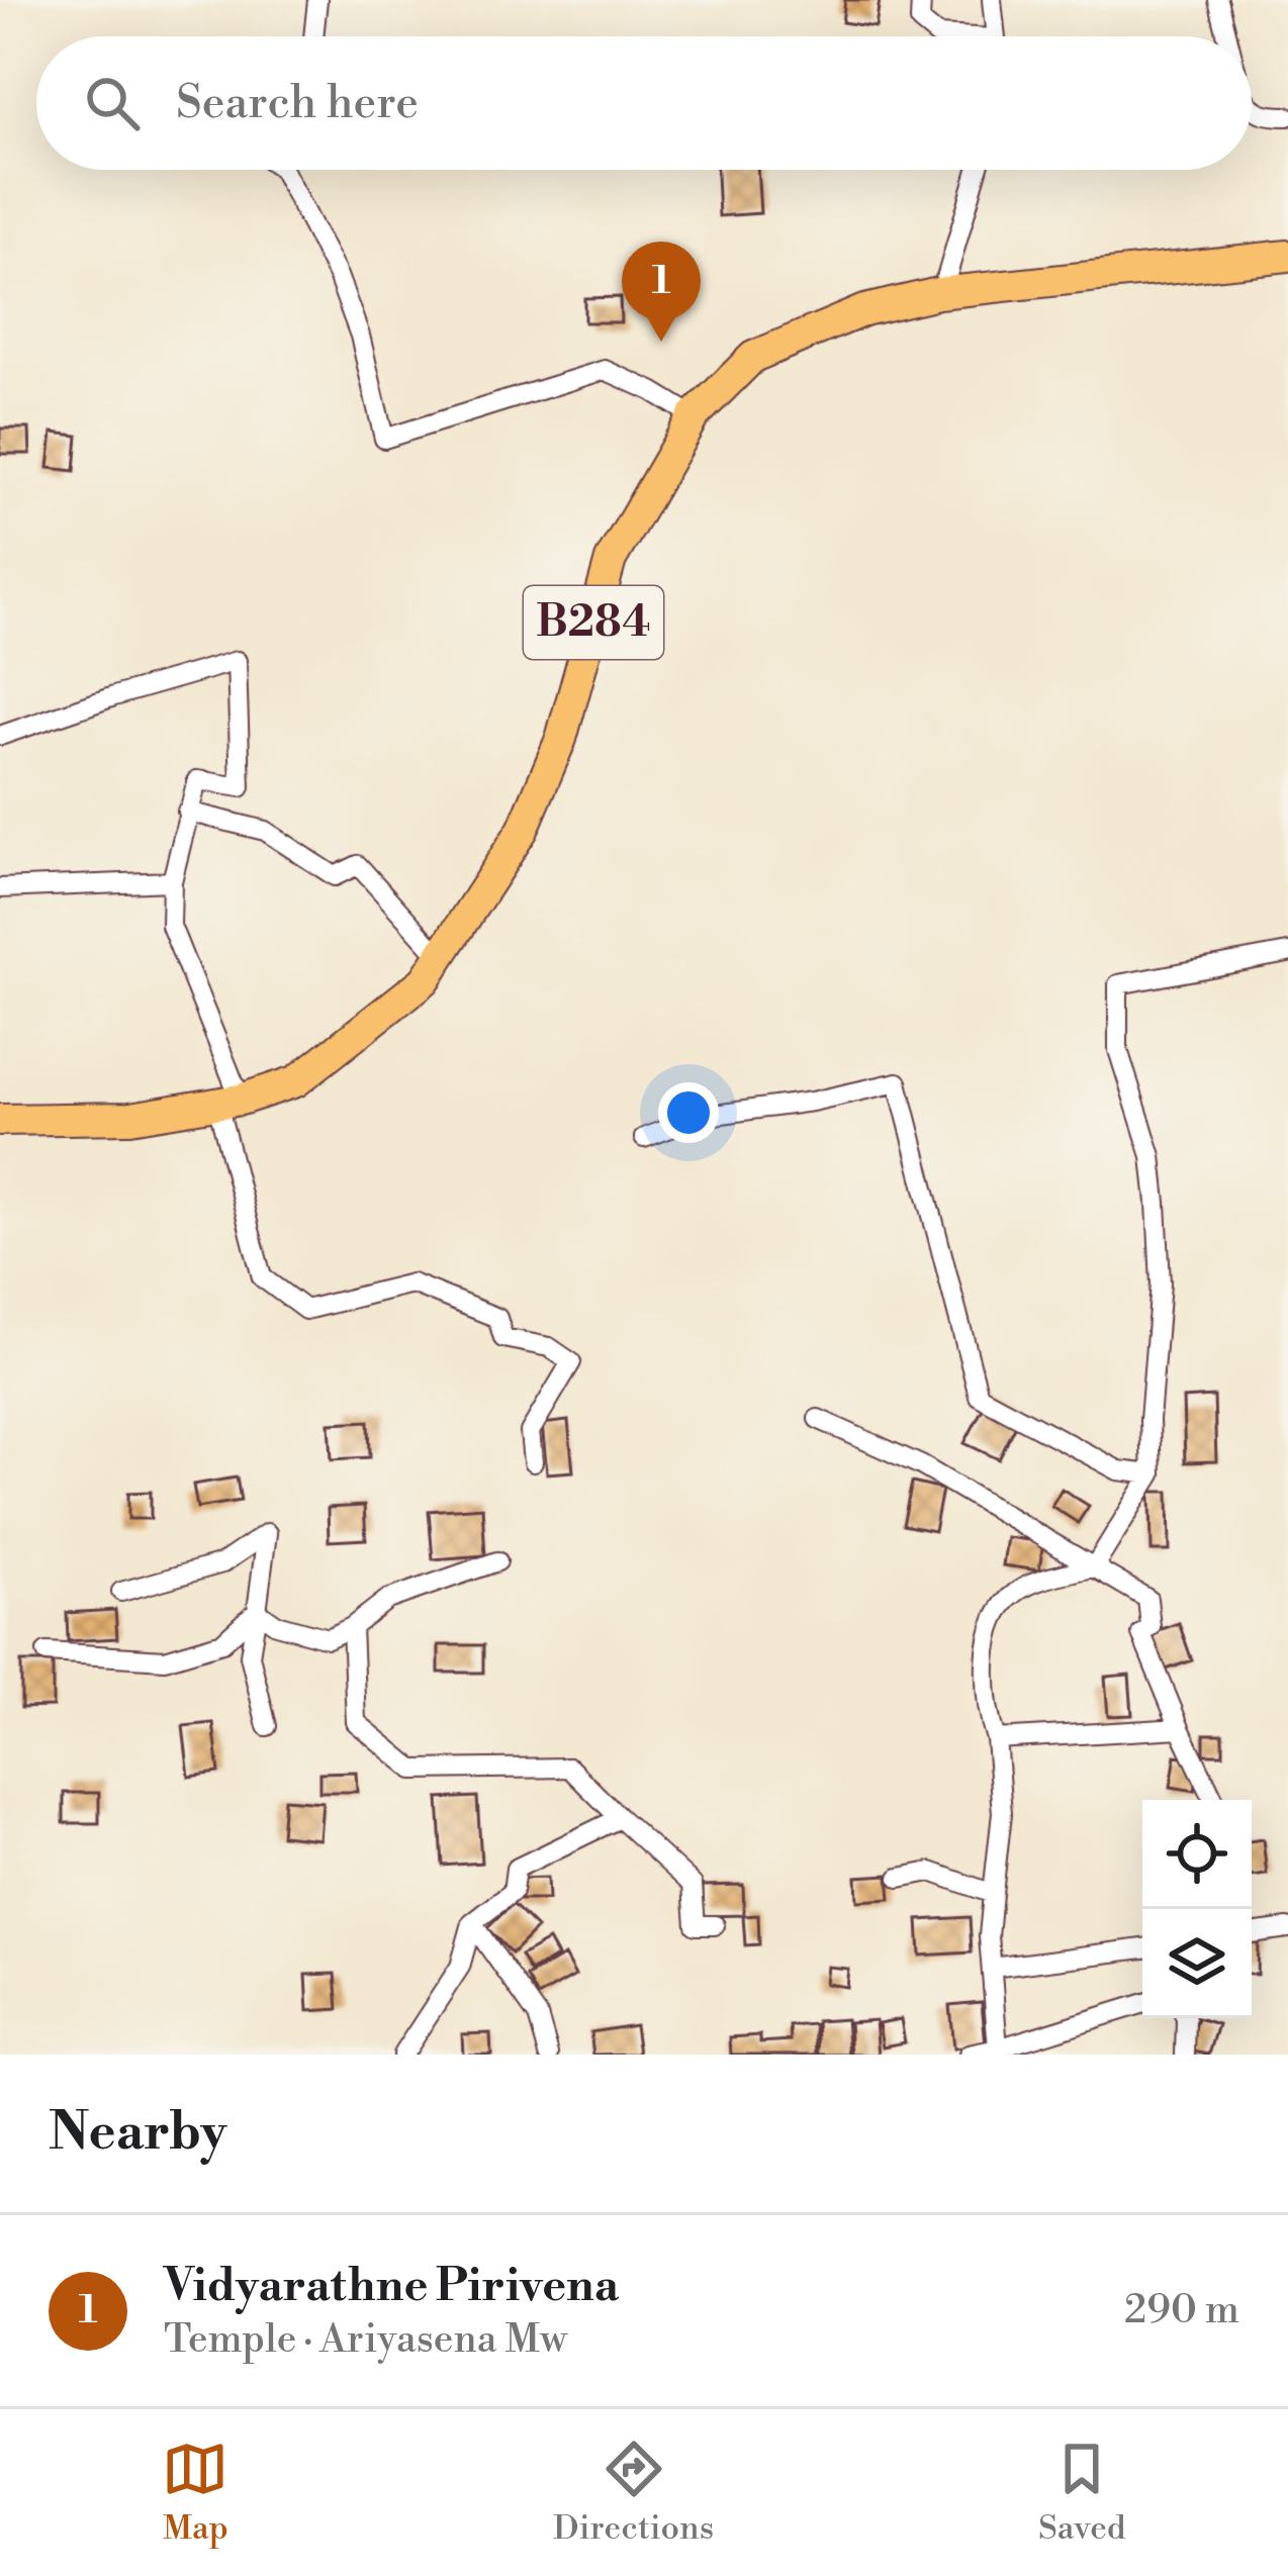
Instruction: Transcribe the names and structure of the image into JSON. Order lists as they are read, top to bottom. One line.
{"streets":{"main road":["B284"]},"page":{"search":"Search here","pins":"1","heading":"Nearby","list":[{"mark":"1","name":"Vidyarathne Pirivena","note":"Temple · Ariyasena Mw","value":"290 m"}],"nav":["Map","Directions","Saved"]}}
